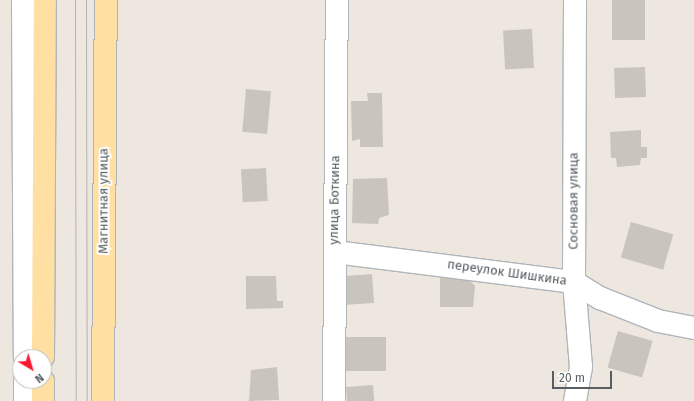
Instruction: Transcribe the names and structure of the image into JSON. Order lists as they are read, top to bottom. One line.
{"streets":{"main road":["Магнитная улица"],"street":["улица Боткина","Сосновая улица","переулок Шишкина"]},"crossings":[["улица Боткина","переулок Шишкина"],["Сосновая улица","переулок Шишкина"]],"scale_bar":"20 m","north":"bottom right"}
